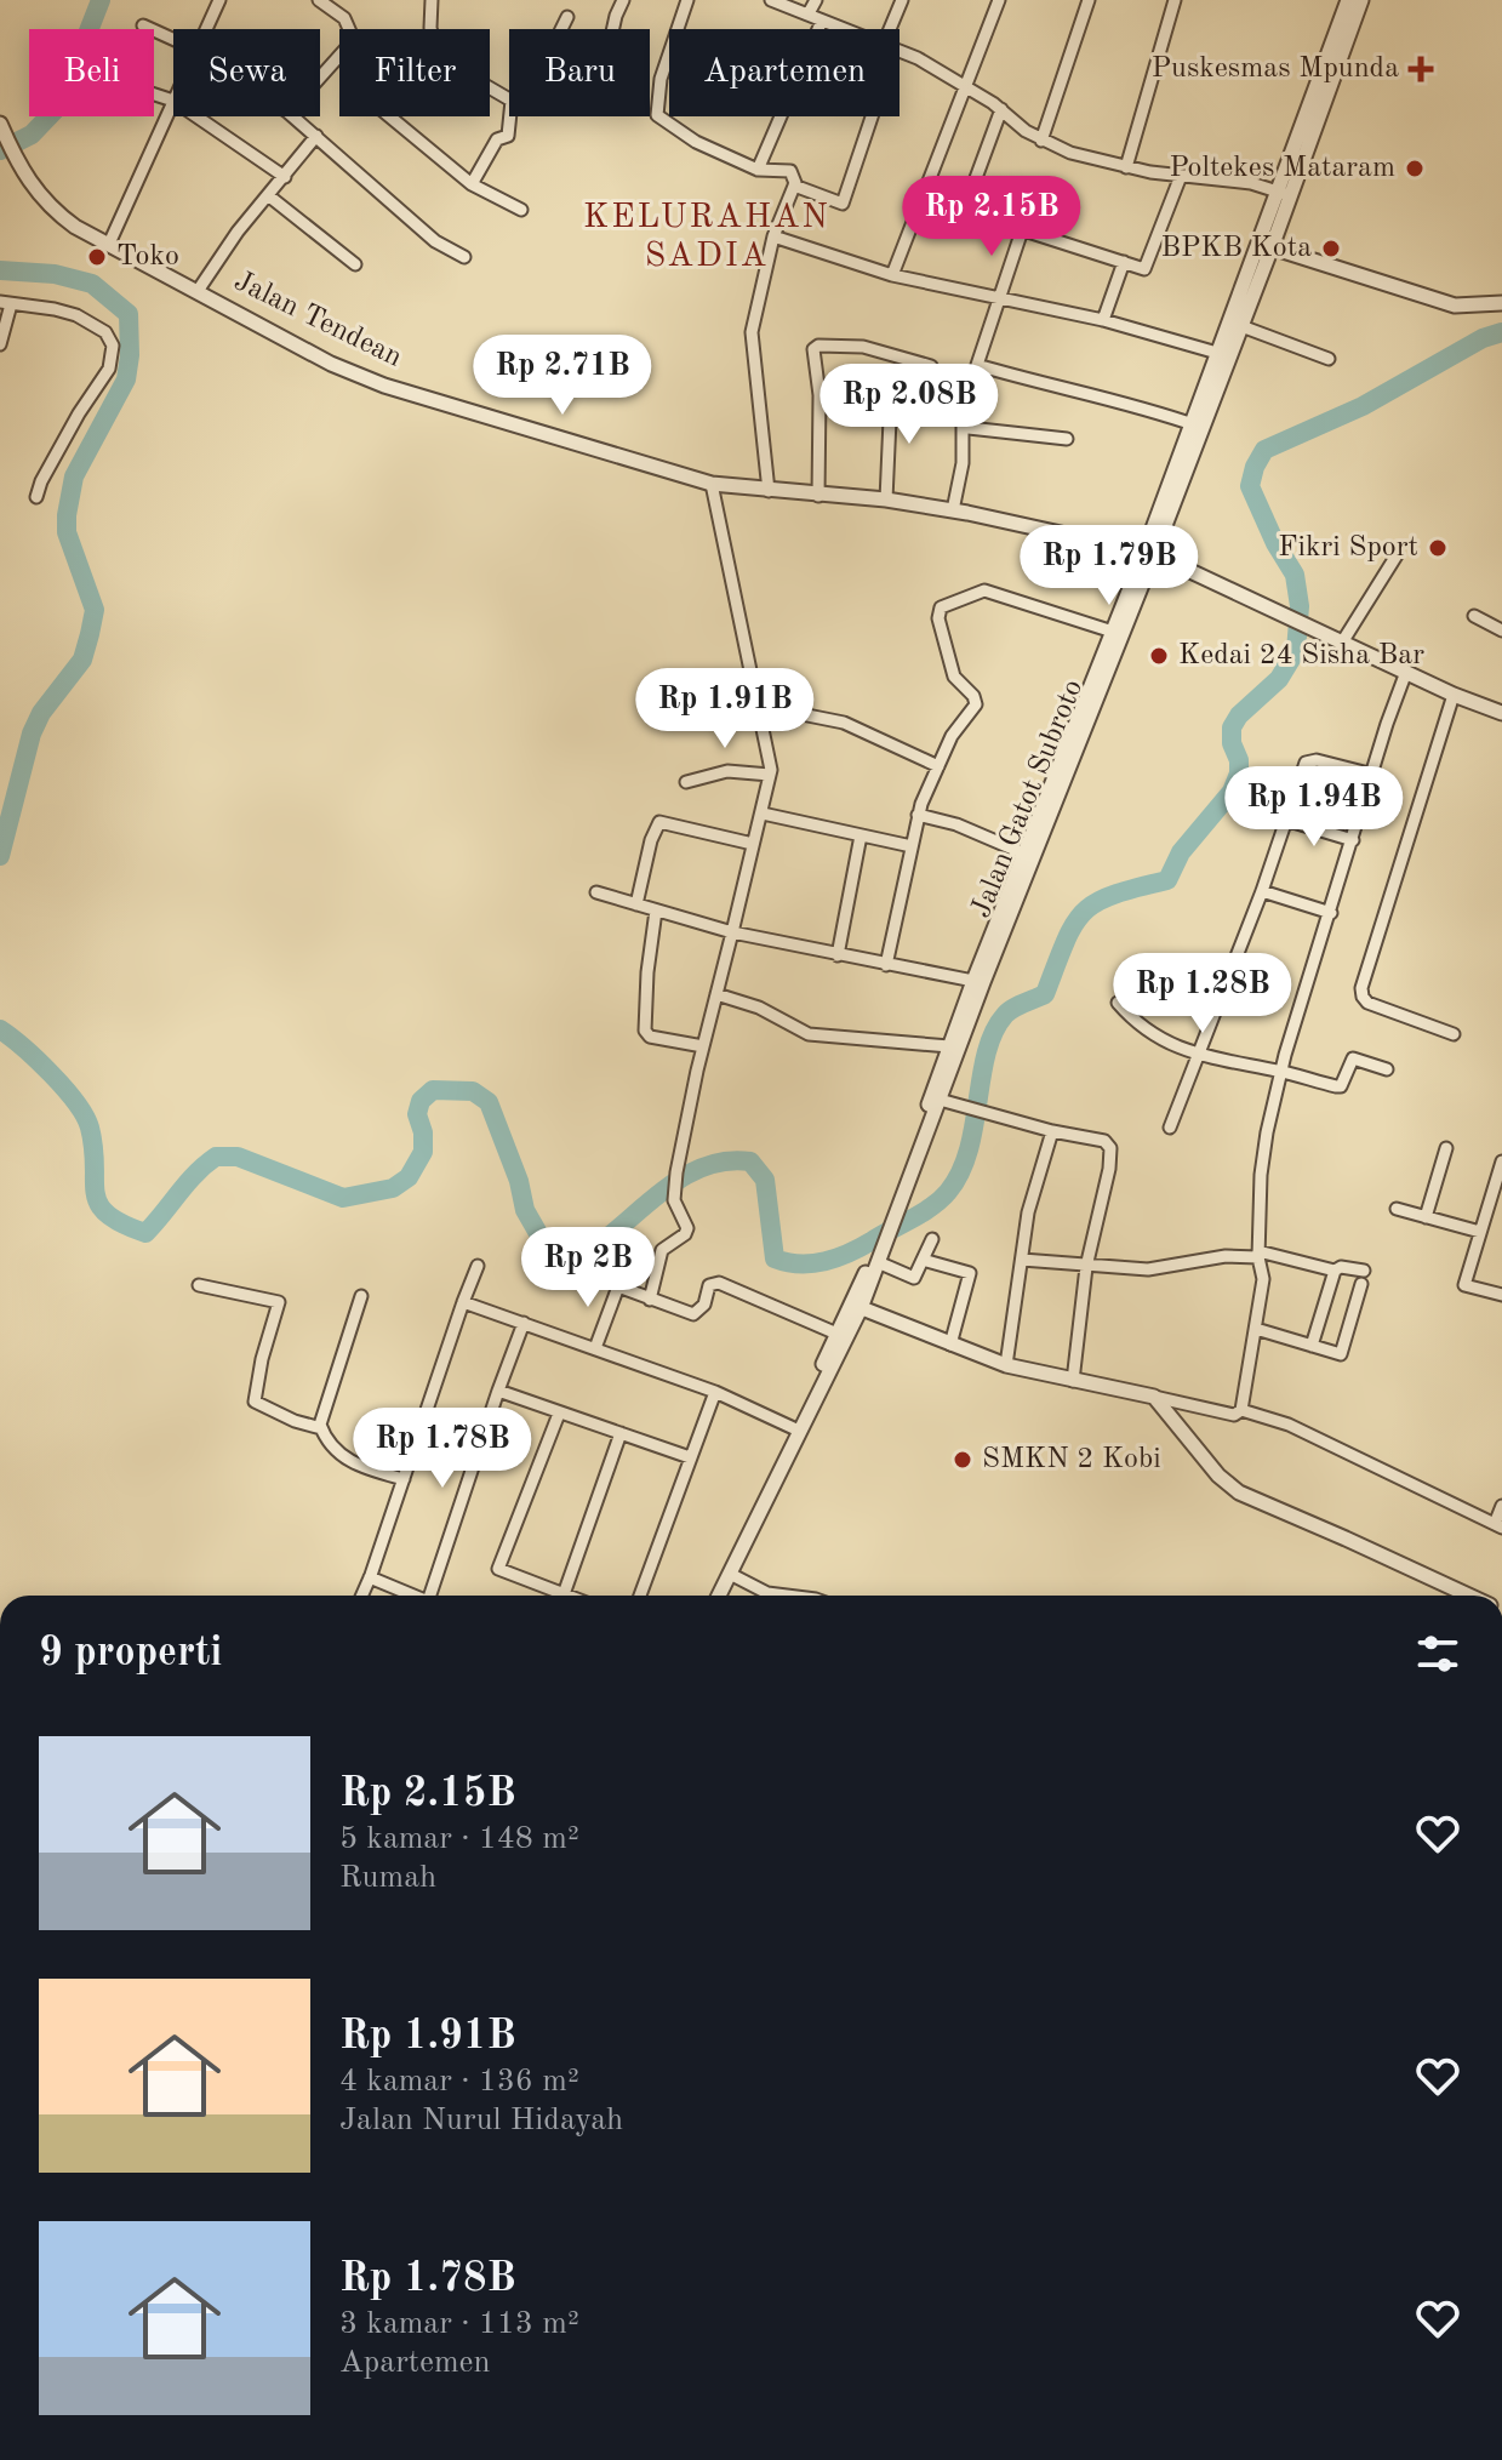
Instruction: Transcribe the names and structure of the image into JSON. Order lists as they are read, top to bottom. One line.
{"streets":{"street":["Jalan Tendean","Jalan Gatot Subroto"]},"crossings":[["Jalan Tendean","Jalan Gatot Subroto"]],"districts":["KELURAHAN SADIA"],"places":{"health":["Puskesmas Mpunda"],"other":["Poltekes Mataram","BPKB Kota","Toko","Fikri Sport","Kedai 24 Sisha Bar","SMKN 2 Kobi"]},"page":{"chip":["Beli","Sewa","Filter","Baru","Apartemen"],"price":["Rp 2.15B","Rp 2.71B","Rp 2.08B","Rp 1.79B","Rp 1.91B","Rp 1.94B","Rp 1.28B","Rp 2B","Rp 1.78B"],"heading":"9 properti","list":[{"name":"Rp 2.15B","note":"5 kamar · 148 m² · Rumah"},{"name":"Rp 1.91B","note":"4 kamar · 136 m² · Jalan Nurul Hidayah"},{"name":"Rp 1.78B","note":"3 kamar · 113 m² · Apartemen"}]}}
